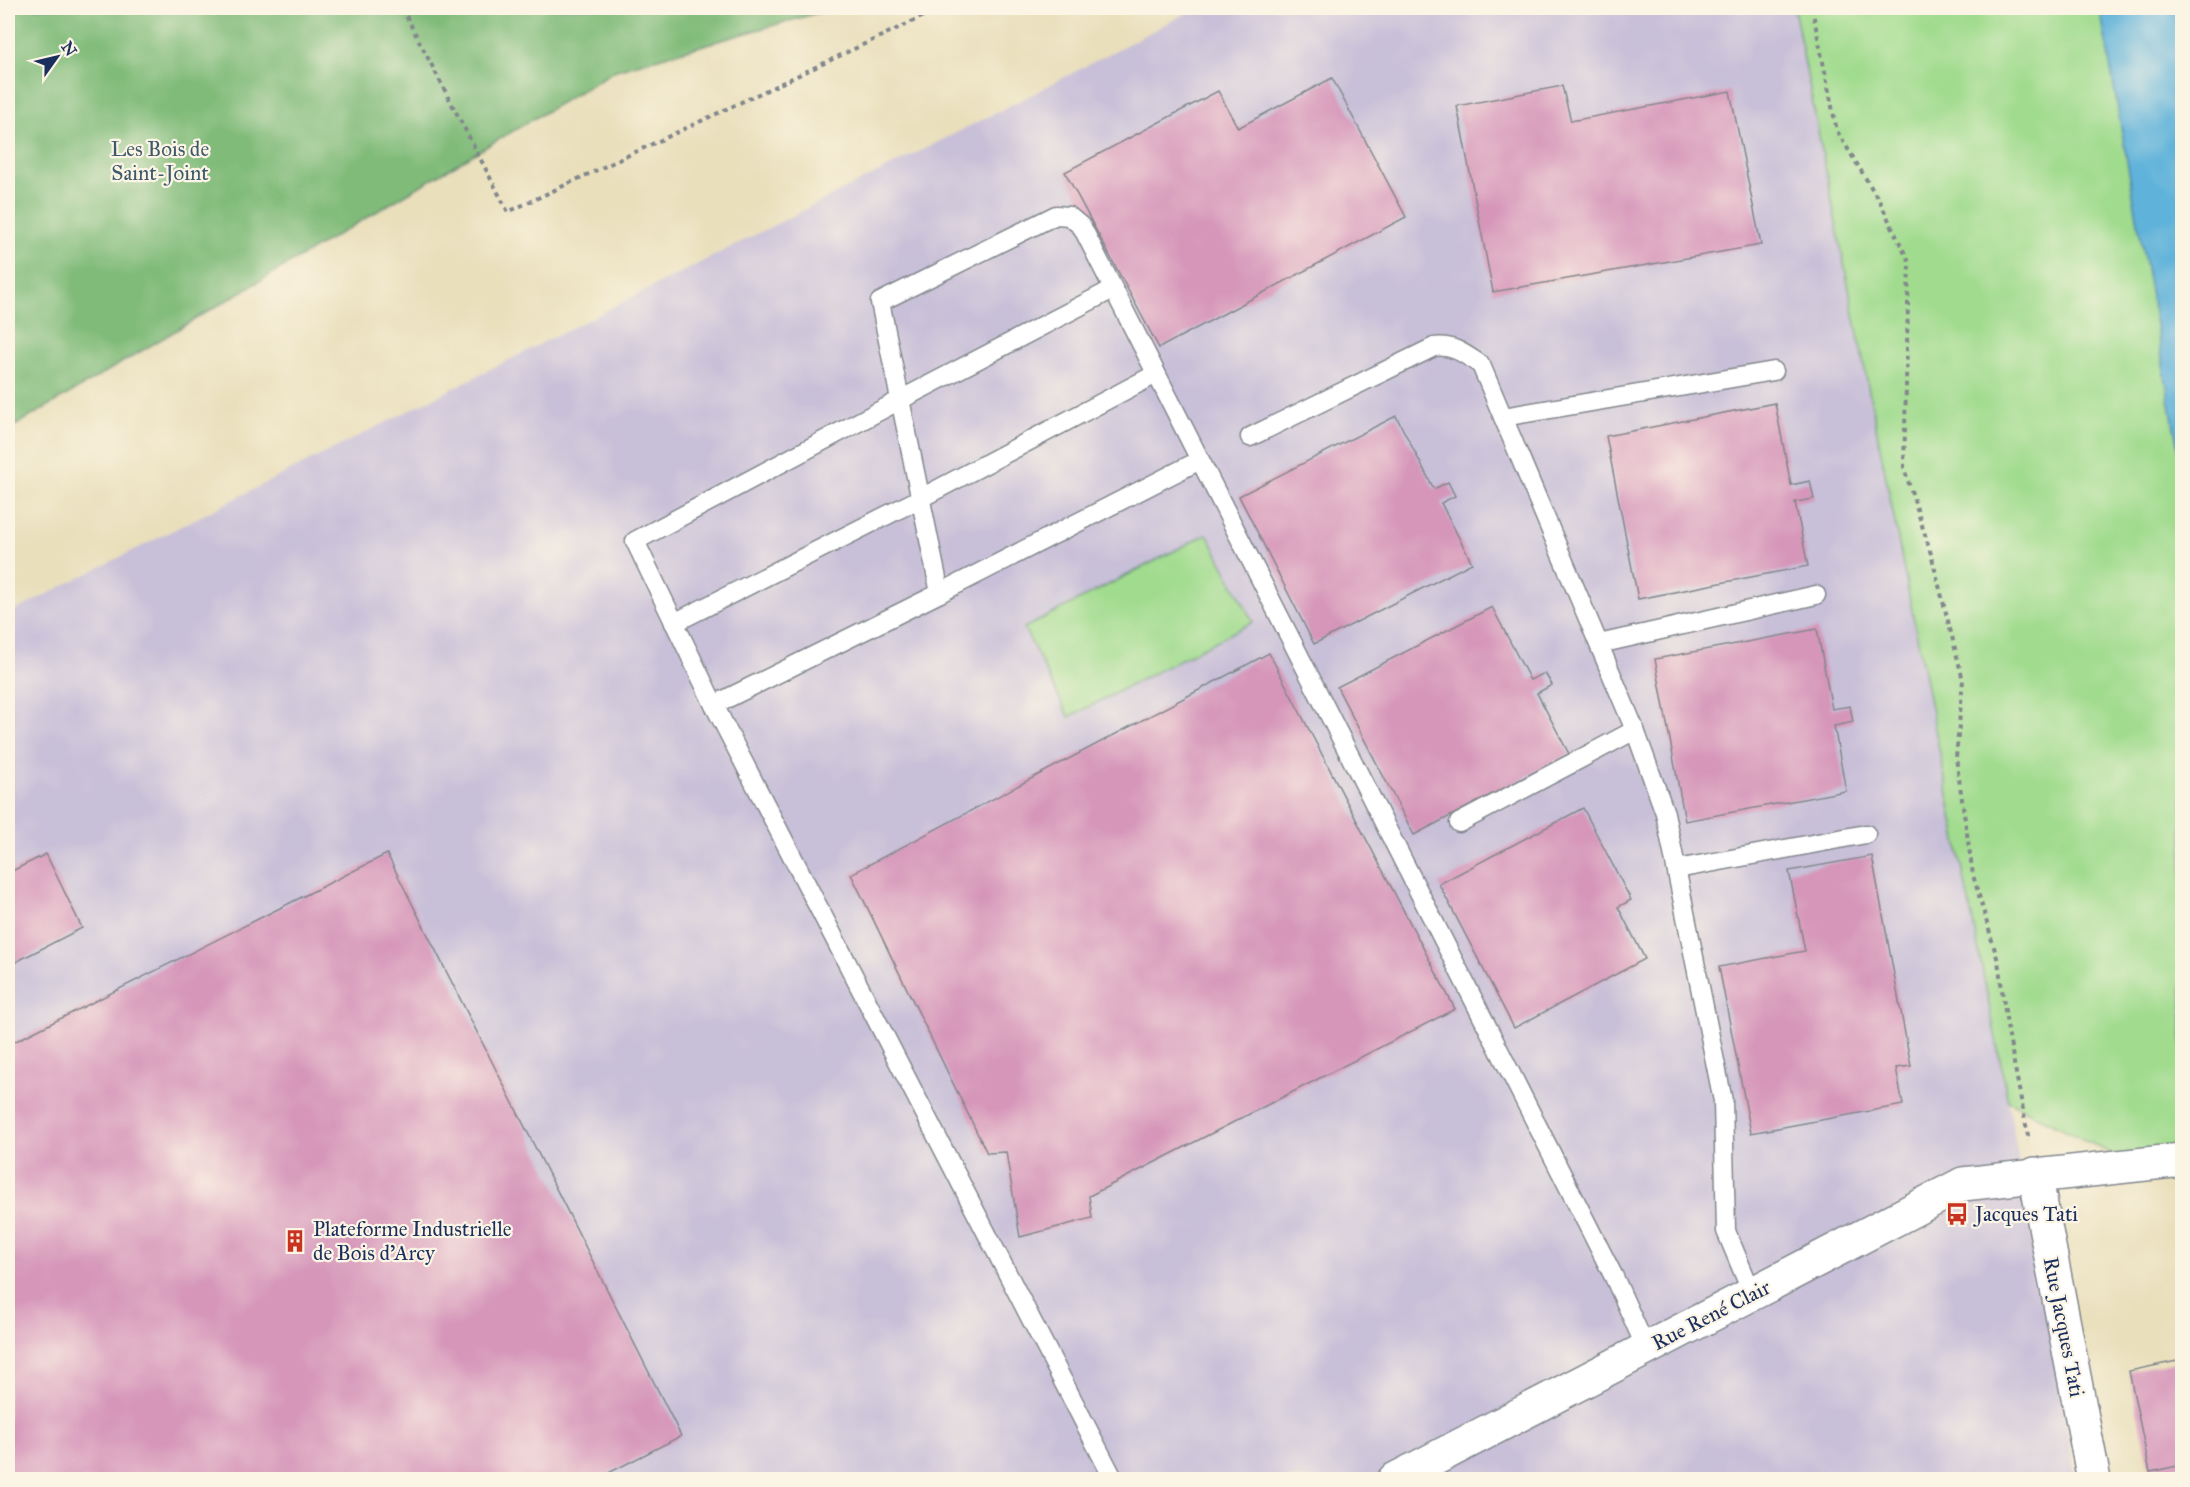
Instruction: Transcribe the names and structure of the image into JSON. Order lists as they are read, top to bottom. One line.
{"streets":{"street":["Rue René Clair","Rue Jacques Tati"]},"crossings":[["Rue René Clair","Rue Jacques Tati"]],"parks":["Les Bois de Saint-Joint"],"places":{"bus stop":["Jacques Tati"],"building":["Plateforme Industrielle de Bois d'Arcy"]},"north":"top right"}
